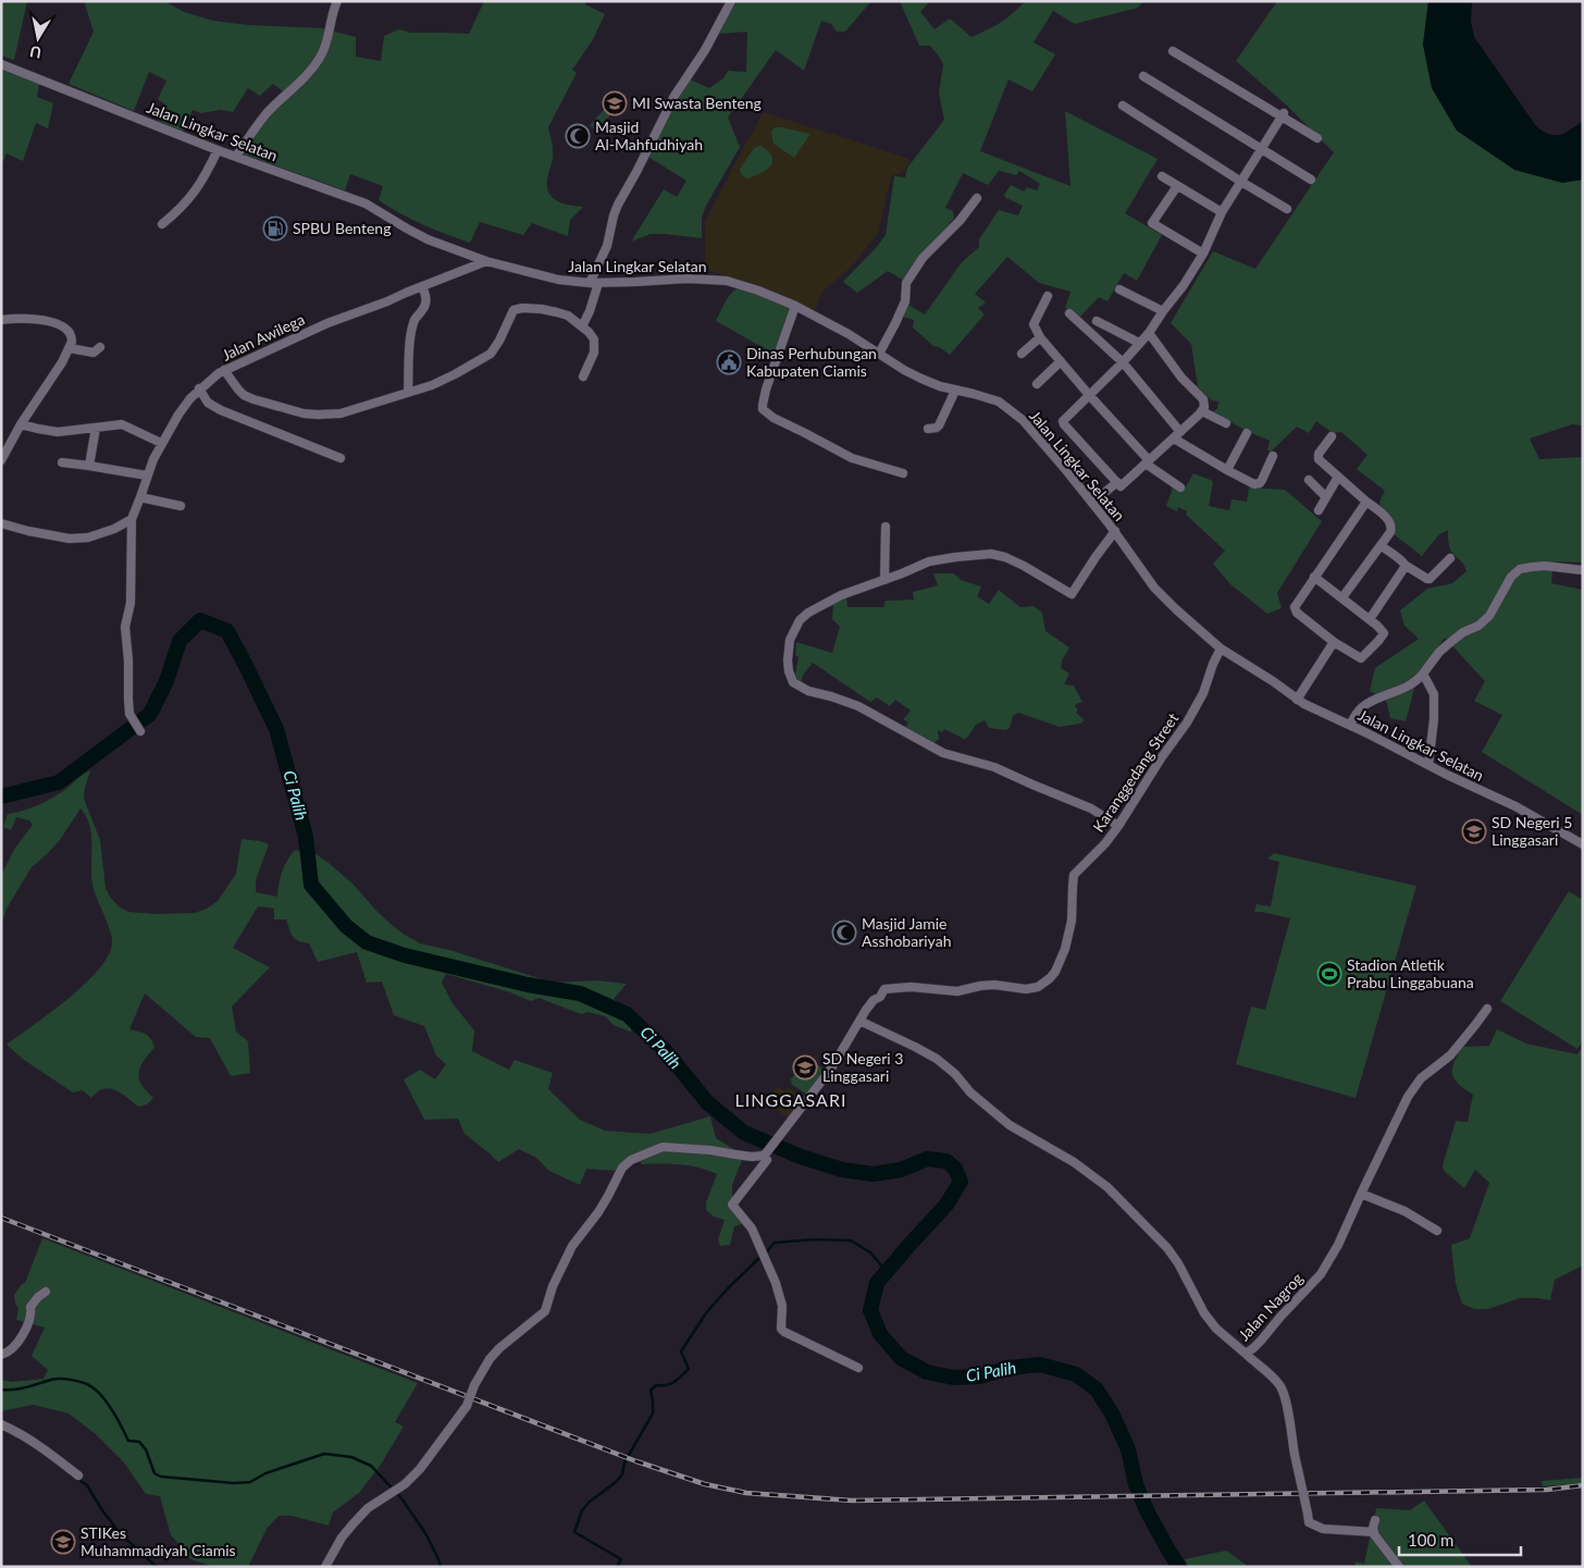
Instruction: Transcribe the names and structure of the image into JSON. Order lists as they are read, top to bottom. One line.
{"streets":{"street":["Jalan Lingkar Selatan","Jalan Awilega","Karanggedang Street","Jalan Nagrog"]},"crossings":[["Jalan Lingkar Selatan","Jalan Awilega"],["Jalan Lingkar Selatan","Karanggedang Street"],["Karanggedang Street","Jalan Nagrog"]],"districts":["LINGGASARI"],"water":["Ci Palih"],"places":{"school or university":["MI Swasta Benteng","SD Negeri 5 Linggasari","SD Negeri 3 Linggasari","STIKes Muhammadiyah Ciamis"],"mosque":["Masjid Al-Mahfudhiyah","Masjid Jamie Asshobariyah"],"fuel station":["SPBU Benteng"],"public building":["Dinas Perhubungan Kabupaten Ciamis"],"sports":["Stadion Atletik Prabu Linggabuana"]},"scale_bar":"100 m","north":"bottom"}
